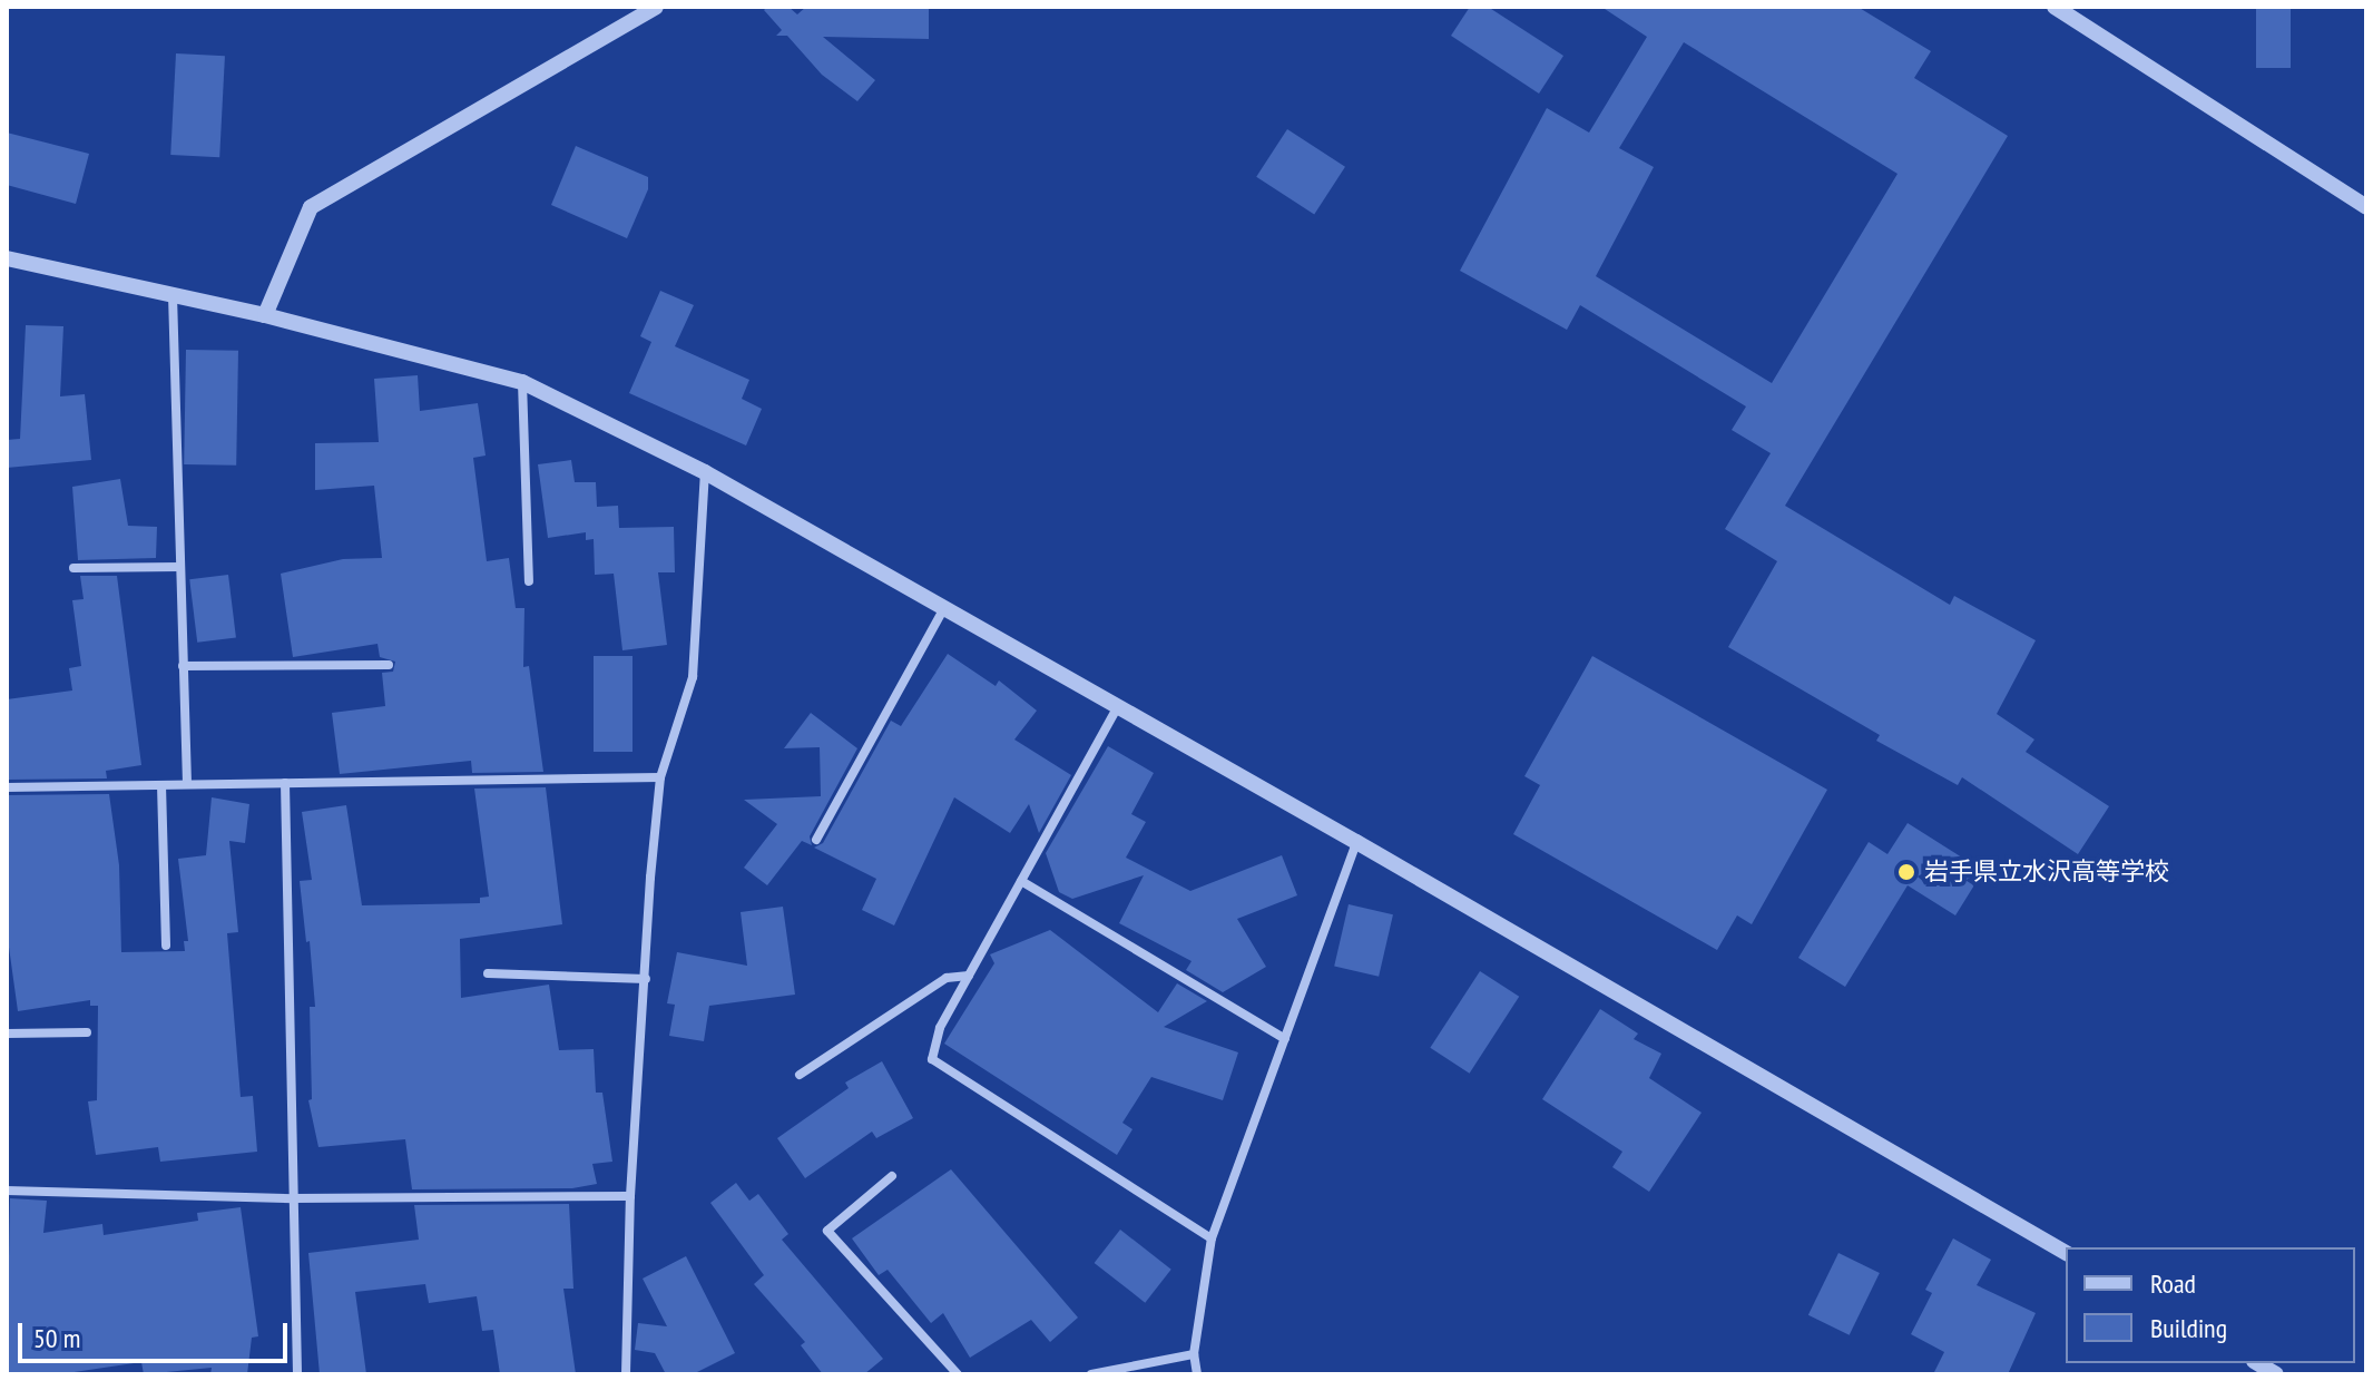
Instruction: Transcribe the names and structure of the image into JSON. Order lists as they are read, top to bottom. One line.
{"places":["岩手県立水沢高等学校"],"legend":["Road","Building"],"scale_bar":"50 m"}
